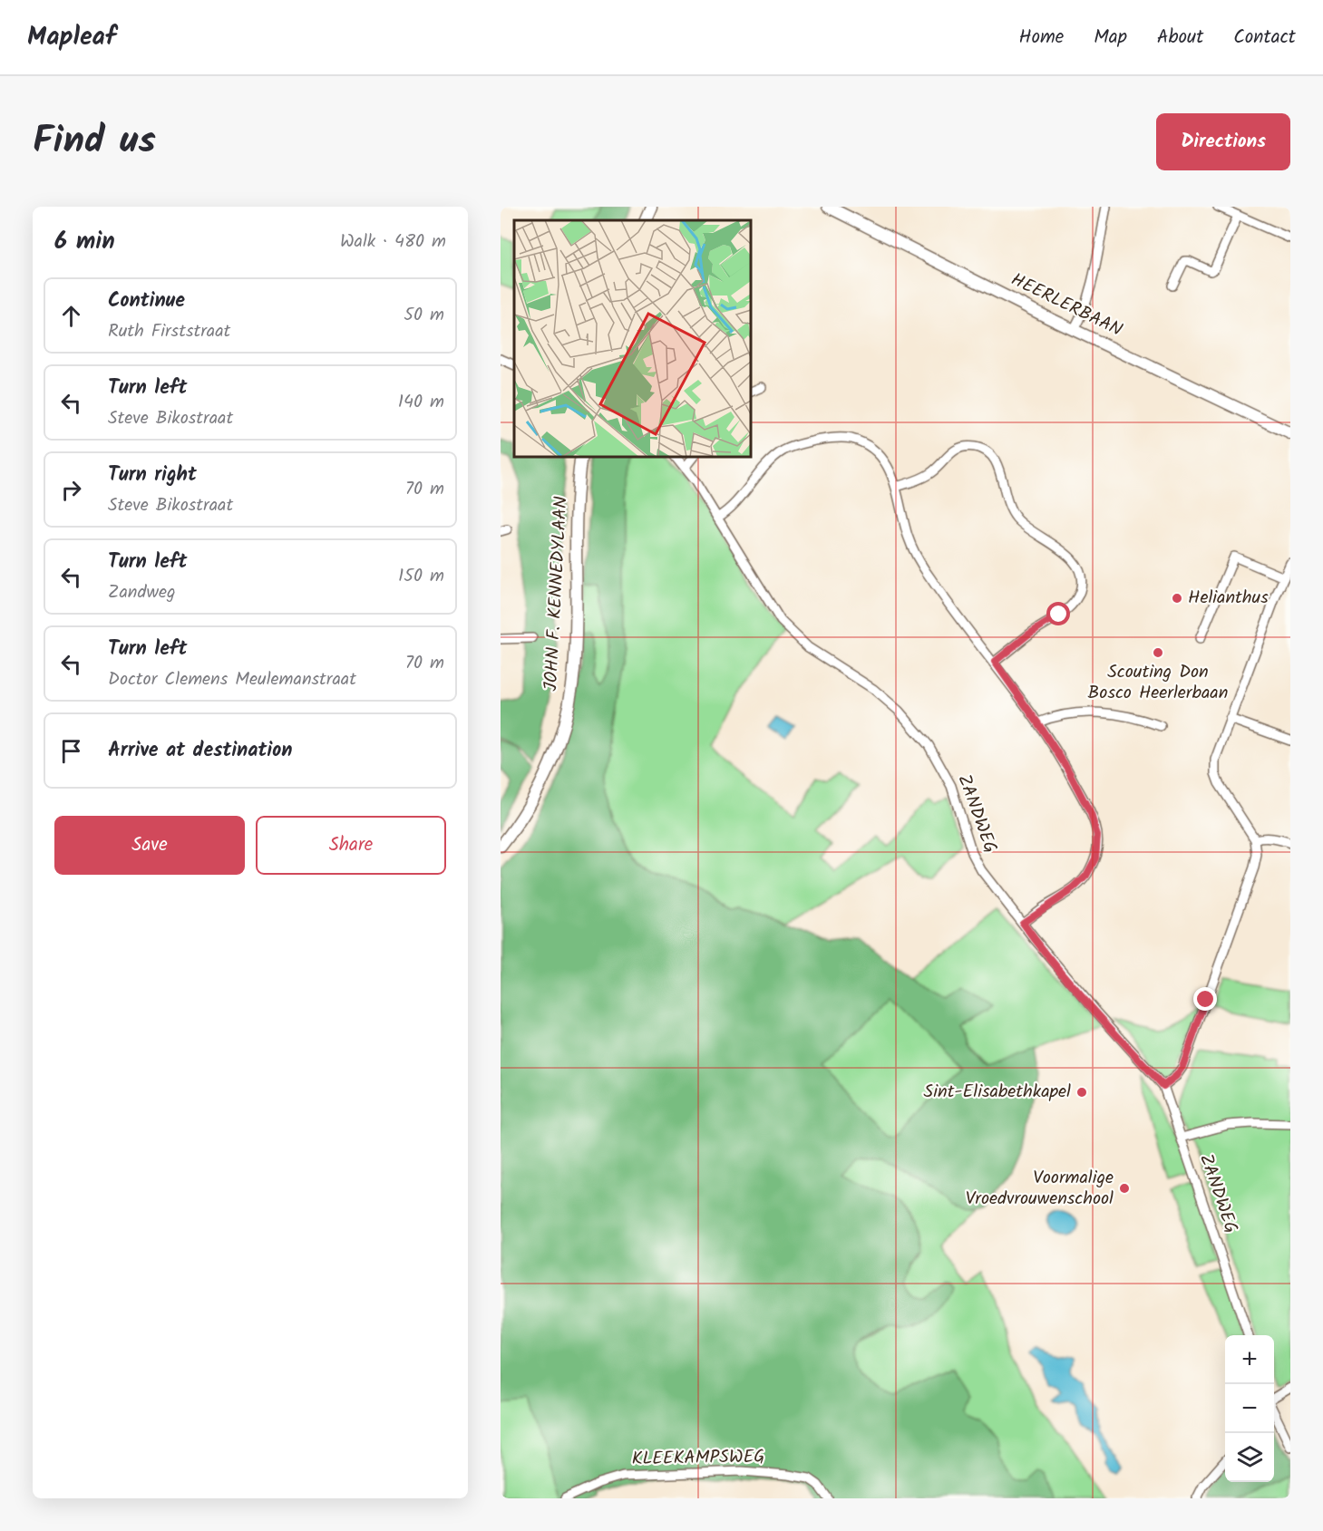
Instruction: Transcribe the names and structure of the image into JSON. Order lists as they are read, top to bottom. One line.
{"streets":{"street":["HEERLERBAAN","JOHN F. KENNEDYLAAN","ZANDWEG","KLEEKAMPSWEG"]},"places":["Helianthus","Scouting Don Bosco Heerlerbaan","Sint-Elisabethkapel","Voormalige Vroedvrouwenschool"],"page":{"header":"Mapleaf","nav":["Home","Map","About","Contact"],"title":"Find us","buttons":["Directions",["Save","Share"]],"heading":["6 min","Walk · 480 m"],"list":[["Continue","Ruth Firststraat","50 m"],["Turn left","Steve Bikostraat","140 m"],["Turn right","Steve Bikostraat","70 m"],["Turn left","Zandweg","150 m"],["Turn left","Doctor Clemens Meulemanstraat","70 m"],"Arrive at destination"],"map_buttons":["+","−"]}}
